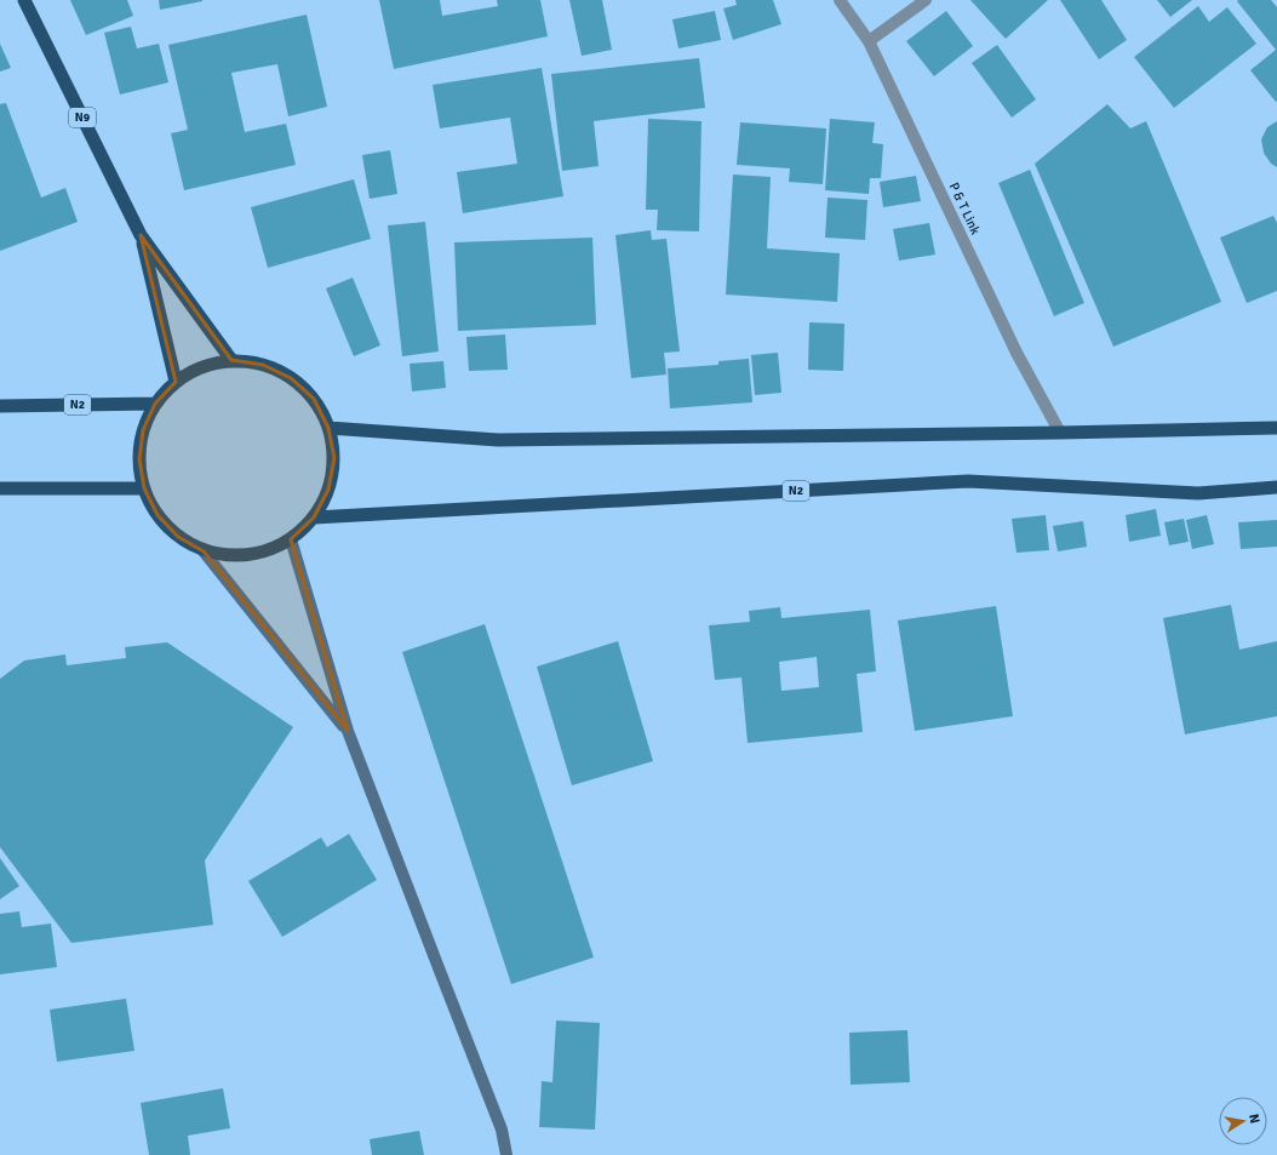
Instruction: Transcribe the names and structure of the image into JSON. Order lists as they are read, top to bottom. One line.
{"streets":{"highway":["N9","N2"],"street":["P & T Link"]},"north":"right"}
